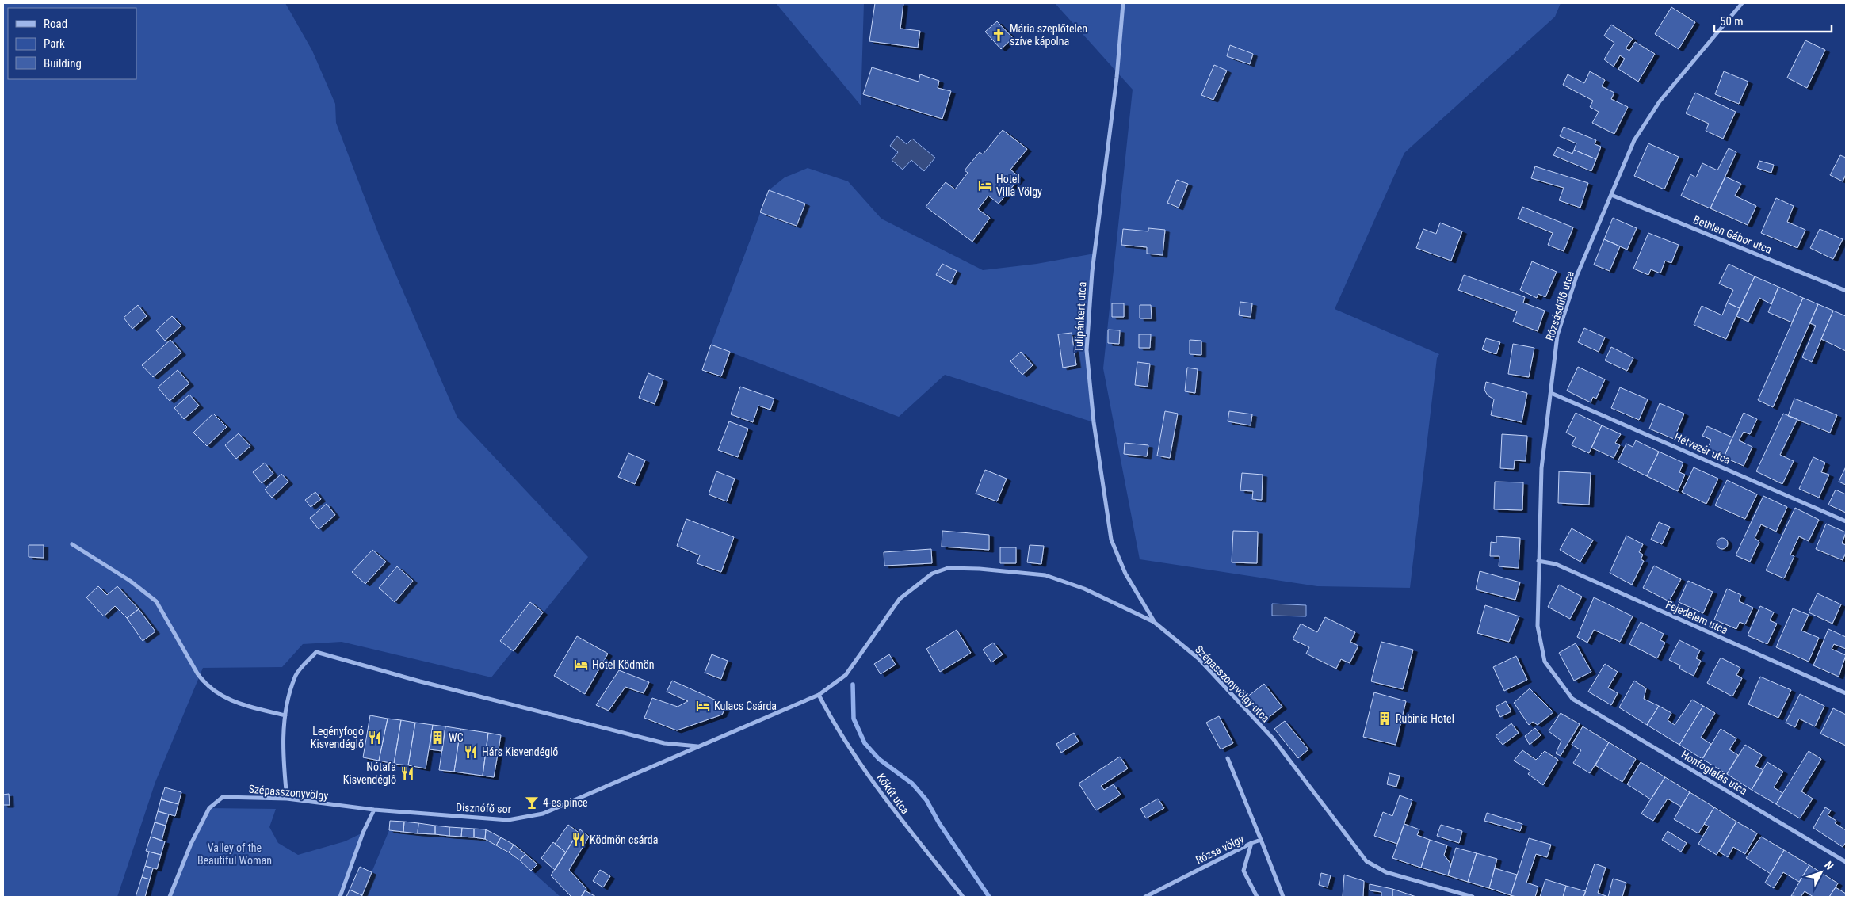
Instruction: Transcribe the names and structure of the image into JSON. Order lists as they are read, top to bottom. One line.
{"streets":{"street":["Bethlen Gábor utca","Rózsásdűlő utca","Tulipánkert utca","Hétvezér utca","Fejedelem utca","Szépasszonyvölgy utca","Honfoglalás utca","Szépasszonyvölgy","Kőkút utca","Disznófő sor","Rózsa völgy"]},"crossings":[["Bethlen Gábor utca","Rózsásdűlő utca"],["Rózsásdűlő utca","Hétvezér utca"],["Rózsásdűlő utca","Fejedelem utca"],["Rózsásdűlő utca","Honfoglalás utca"],["Tulipánkert utca","Szépasszonyvölgy utca"],["Szépasszonyvölgy utca","Kőkút utca"],["Szépasszonyvölgy","Disznófő sor"]],"parks":["Valley of the Beautiful Woman"],"places":{"church":["Mária szeplőtelen szíve kápolna"],"hotel":["Hotel Villa Völgy","Hotel Ködmön","Kulacs Csárda"],"building":["Rubinia Hotel","WC"],"restaurant":["Legényfogó Kisvendéglő","Hárs Kisvendéglő","Nótafa Kisvendéglő","Ködmön csárda"],"bar":["4-es pince"]},"legend":["Road","Park","Building"],"scale_bar":"50 m","north":"top right"}
